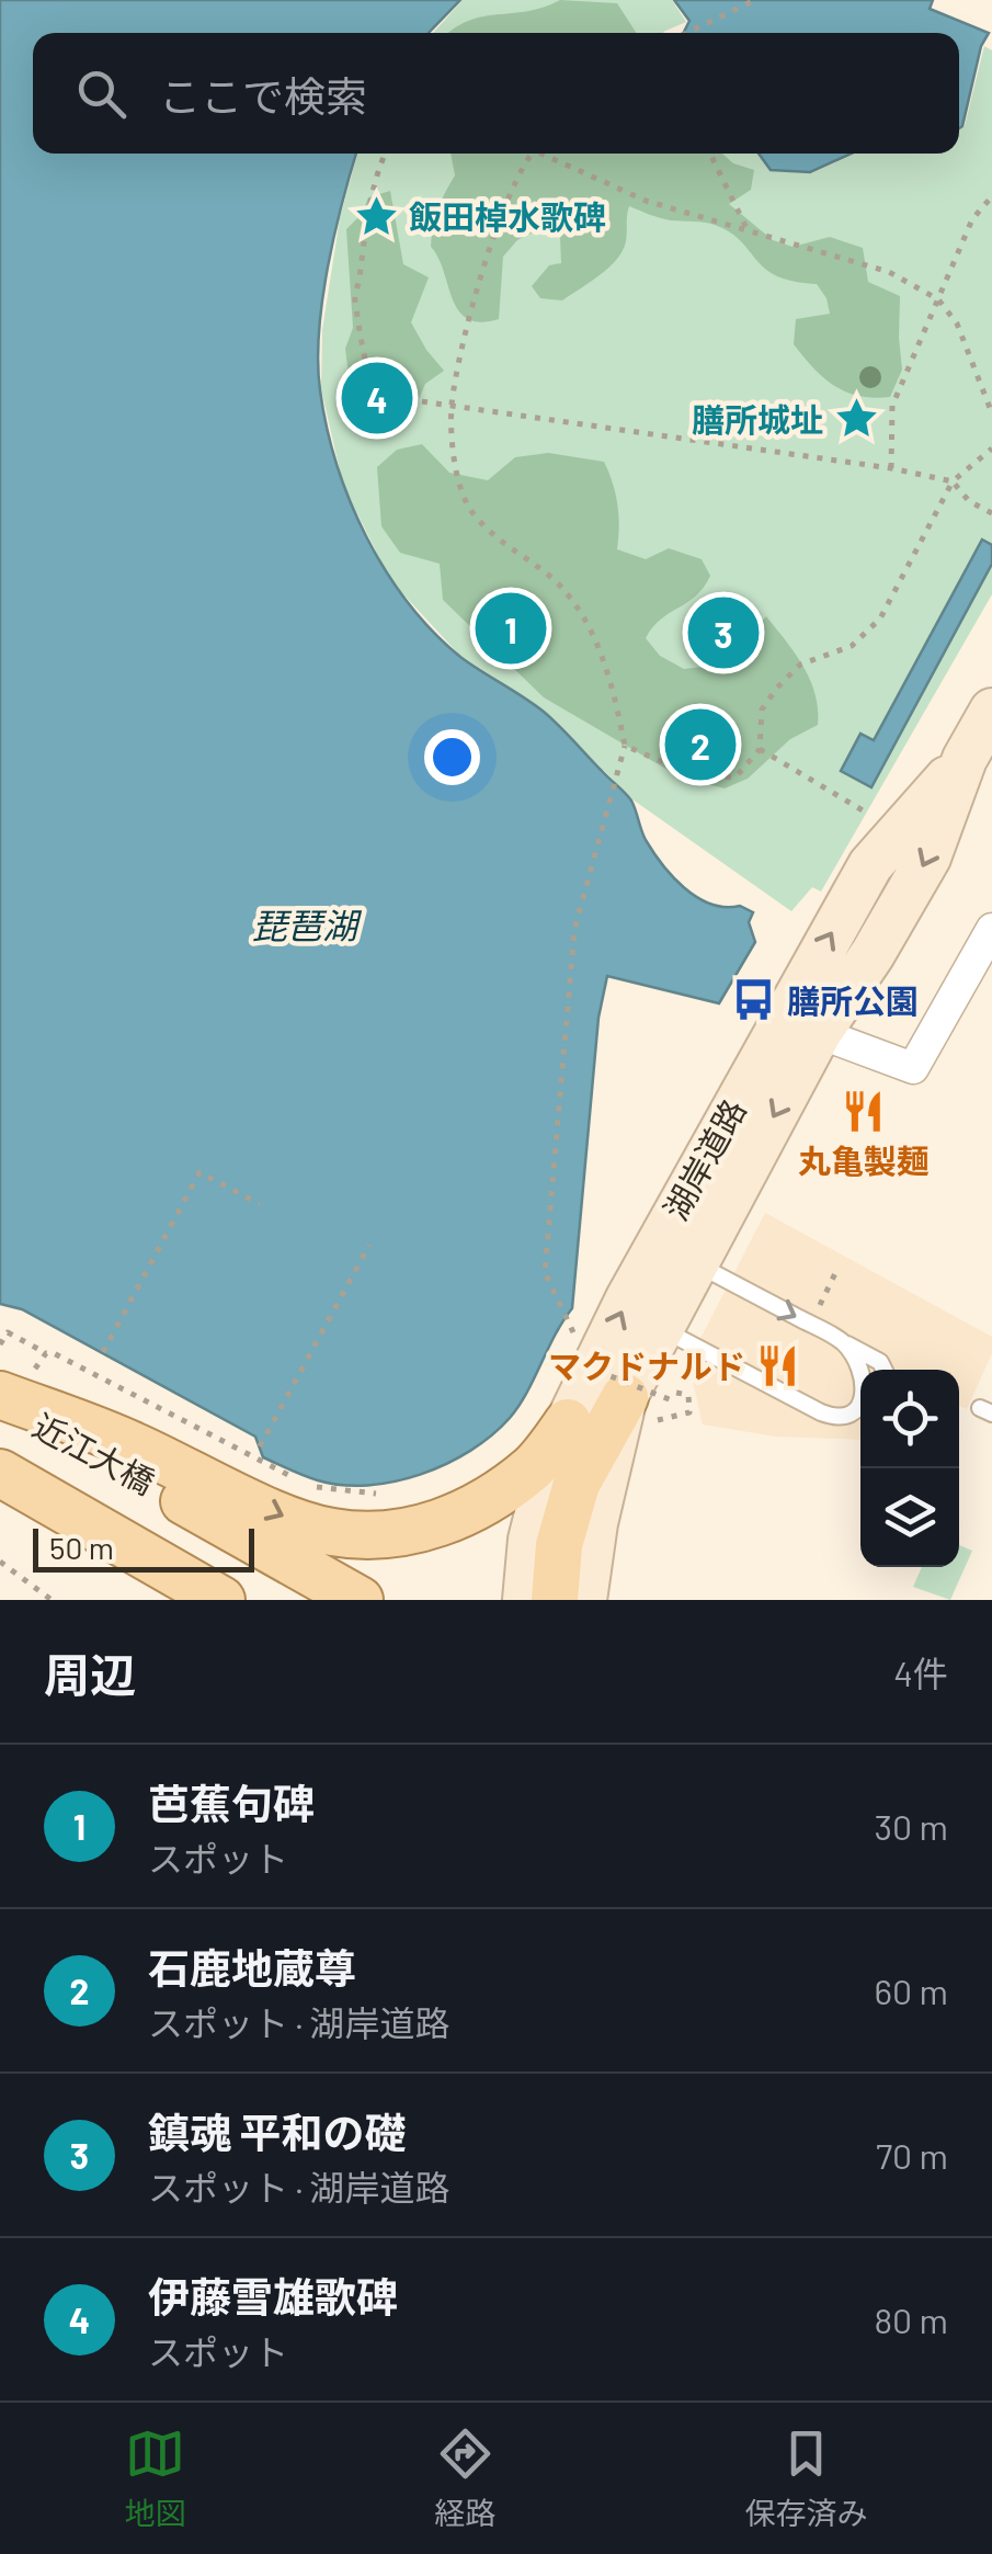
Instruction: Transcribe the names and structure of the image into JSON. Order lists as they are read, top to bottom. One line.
{"streets":{"main road":["湖岸道路","近江大橋"]},"water":["琵琶湖"],"places":{"place":["飯田棹水歌碑","膳所城址"],"bus stop":["膳所公園"],"restaurant":["丸亀製麺","マクドナルド"]},"scale_bar":"50 m","page":{"search":"ここで検索","pins":["4","1","3","2"],"scale":"50 m","heading":["周辺","4件"],"list":[{"mark":"1","name":"芭蕉句碑","note":"スポット","value":"30 m"},{"mark":"2","name":"石鹿地蔵尊","note":"スポット · 湖岸道路","value":"60 m"},{"mark":"3","name":"鎮魂 平和の礎","note":"スポット · 湖岸道路","value":"70 m"},{"mark":"4","name":"伊藤雪雄歌碑","note":"スポット","value":"80 m"}],"nav":["地図","経路","保存済み"]}}
